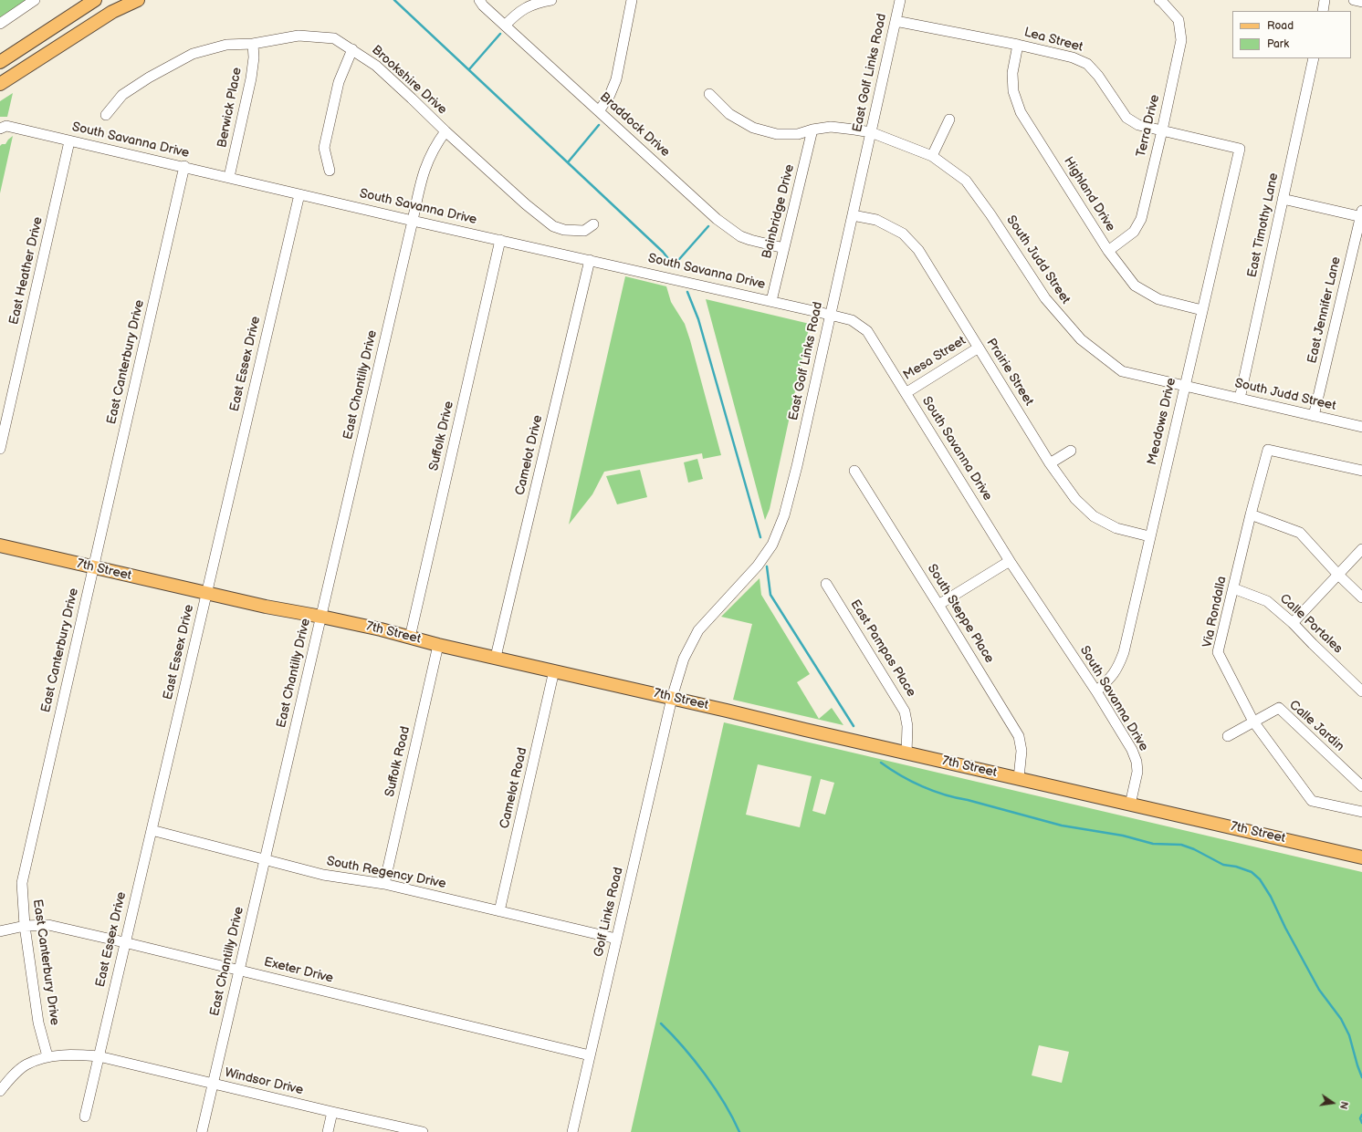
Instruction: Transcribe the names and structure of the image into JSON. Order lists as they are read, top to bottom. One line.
{"streets":{"main road":["7th Street"],"street":["Lea Street","East Golf Links Road","Brookshire Drive","Berwick Place","Braddock Drive","Terra Drive","South Savanna Drive","Highland Drive","Bainbridge Drive","East Timothy Lane","South Judd Street","East Heather Drive","East Jennifer Lane","Mesa Street","East Canterbury Drive","East Essex Drive","Prairie Street","East Chantilly Drive","Meadows Drive","Suffolk Drive","Camelot Drive","Via Rondalla","South Steppe Place","Calle Portales","East Pampas Place","Calle Jardin","Suffolk Road","Camelot Road","South Regency Drive","Golf Links Road","Exeter Drive","Windsor Drive"]},"crossings":[["Lea Street","East Golf Links Road"],["Lea Street","Terra Drive"],["Lea Street","Highland Drive"],["Lea Street","Meadows Drive"],["East Golf Links Road","South Savanna Drive"],["East Golf Links Road","South Judd Street"],["East Golf Links Road","Prairie Street"],["East Golf Links Road","7th Street"],["East Golf Links Road","Golf Links Road"],["Brookshire Drive","Berwick Place"],["Brookshire Drive","East Chantilly Drive"],["Berwick Place","South Savanna Drive"],["Braddock Drive","Bainbridge Drive"],["Terra Drive","Highland Drive"],["South Savanna Drive","Bainbridge Drive"],["South Savanna Drive","East Heather Drive"],["South Savanna Drive","Mesa Street"],["South Savanna Drive","East Canterbury Drive"],["South Savanna Drive","East Essex Drive"],["South Savanna Drive","East Chantilly Drive"],["South Savanna Drive","Meadows Drive"],["South Savanna Drive","Suffolk Drive"],["South Savanna Drive","Camelot Drive"],["South Savanna Drive","7th Street"],["Highland Drive","Meadows Drive"],["Bainbridge Drive","South Judd Street"],["East Timothy Lane","South Judd Street"],["South Judd Street","East Jennifer Lane"],["South Judd Street","Meadows Drive"],["Mesa Street","Prairie Street"],["East Canterbury Drive","7th Street"],["East Canterbury Drive","Exeter Drive"],["East Canterbury Drive","Windsor Drive"],["East Essex Drive","7th Street"],["East Essex Drive","South Regency Drive"],["East Essex Drive","Exeter Drive"],["East Essex Drive","Windsor Drive"],["Prairie Street","Meadows Drive"],["East Chantilly Drive","7th Street"],["East Chantilly Drive","South Regency Drive"],["East Chantilly Drive","Exeter Drive"],["East Chantilly Drive","Windsor Drive"],["Suffolk Drive","7th Street"],["Camelot Drive","7th Street"],["7th Street","South Steppe Place"],["7th Street","East Pampas Place"],["7th Street","Suffolk Road"],["7th Street","Camelot Road"],["7th Street","Golf Links Road"],["Via Rondalla","Calle Portales"],["Via Rondalla","Calle Jardin"],["Suffolk Road","South Regency Drive"],["Camelot Road","South Regency Drive"],["South Regency Drive","Golf Links Road"],["Golf Links Road","Exeter Drive"]],"legend":["Road","Park"],"north":"right"}
